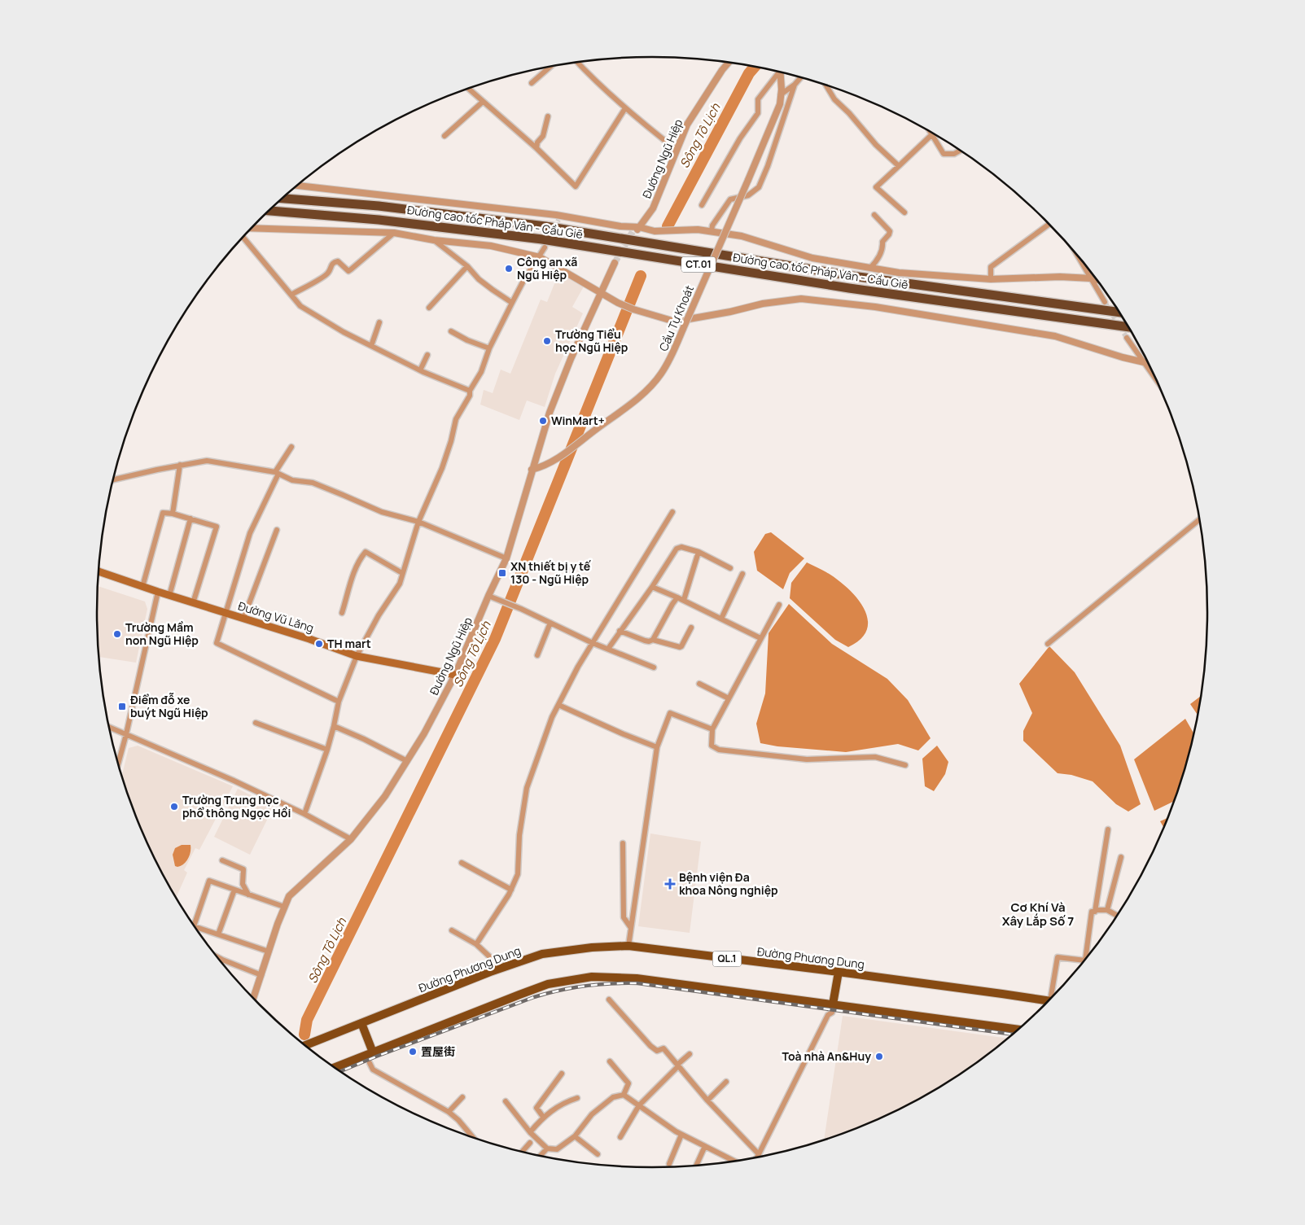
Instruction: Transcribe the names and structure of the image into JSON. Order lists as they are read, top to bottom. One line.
{"streets":{"highway":["Đường cao tốc Pháp Vân - Cầu Giẽ","CT.01","Đường Phương Dung","QL.1"],"main road":["Đường Vũ Lăng"],"street":["Đường Ngũ Hiệp","Cầu Tự Khoát"]},"crossings":[["Đường Ngũ Hiệp","Cầu Tự Khoát"],["Đường Ngũ Hiệp","Đường Vũ Lăng"]],"districts":["Cơ Khí Và Xây Lắp Số 7"],"water":["Sông Tô Lịch"],"places":{"other":["Công an xã Ngũ Hiệp","Trường Tiểu học Ngũ Hiệp","WinMart+","Trường Mầm non Ngũ Hiệp","TH mart","Trường Trung học phổ thông Ngọc Hồi","置屋街","Toà nhà An&Huy"],"transit":["XN thiết bị y tế 130 - Ngũ Hiệp","Điểm đỗ xe buýt Ngũ Hiệp"],"health":["Bệnh viện Đa khoa Nông nghiệp"]}}
